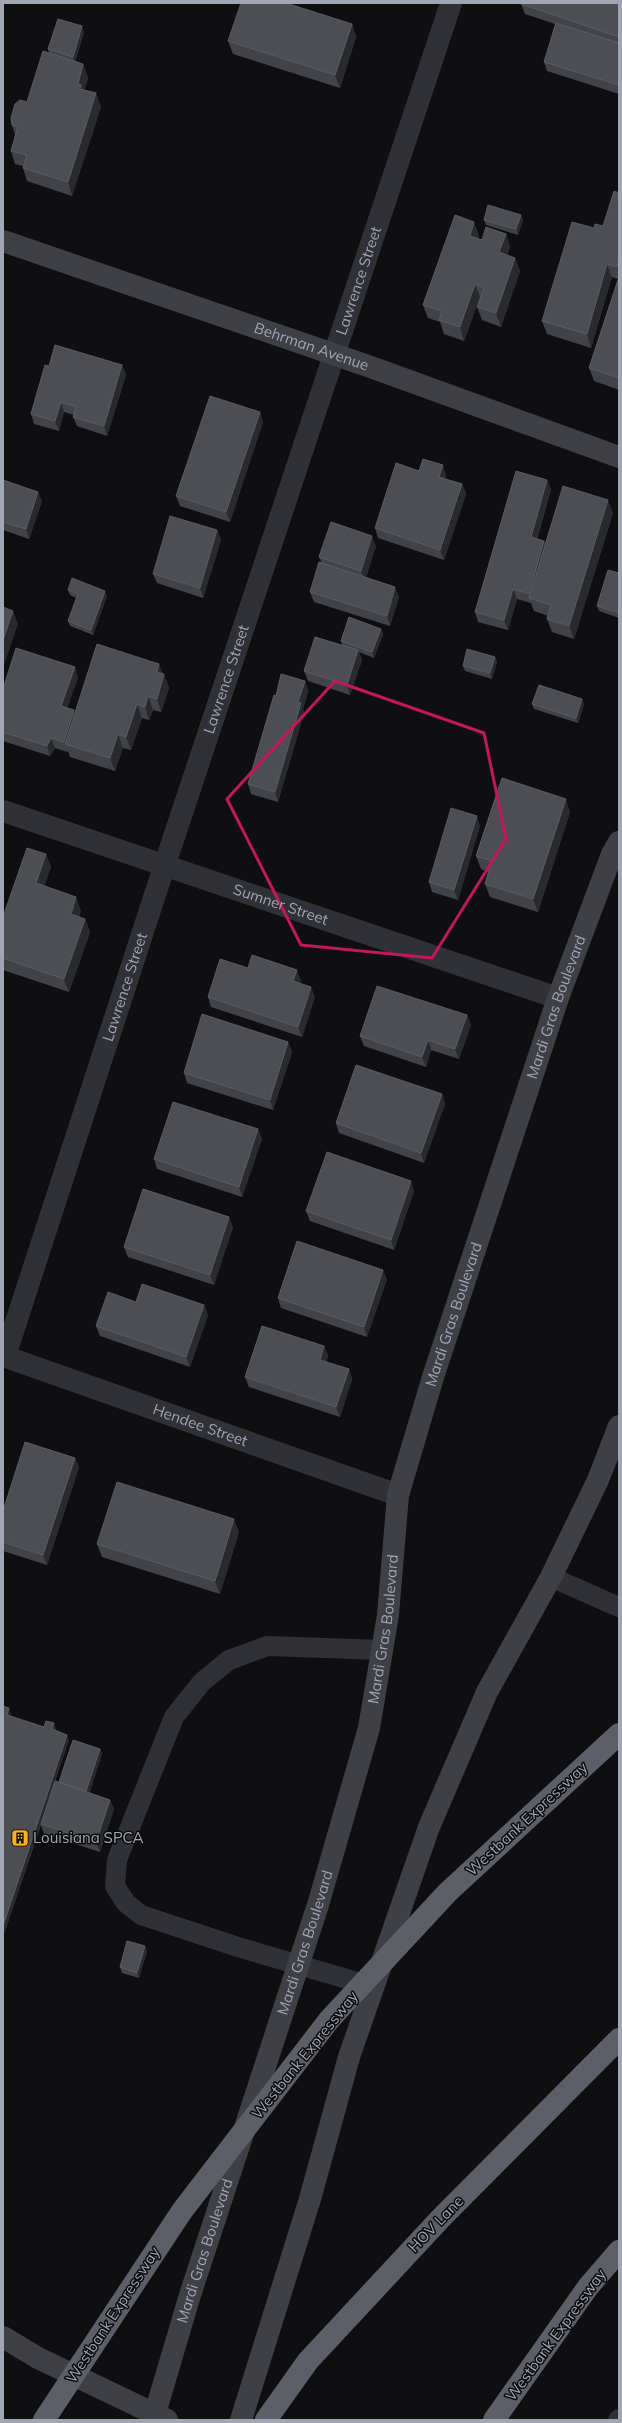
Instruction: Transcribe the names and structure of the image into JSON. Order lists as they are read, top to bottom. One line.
{"streets":{"highway":["Westbank Expressway","HOV Lane"],"street":["Lawrence Street","Behrman Avenue","Sumner Street","Mardi Gras Boulevard","Hendee Street"]},"crossings":[["Lawrence Street","Behrman Avenue"],["Lawrence Street","Sumner Street"],["Lawrence Street","Hendee Street"],["Sumner Street","Mardi Gras Boulevard"],["Mardi Gras Boulevard","Hendee Street"]],"places":{"building":["Louisiana SPCA"]}}
